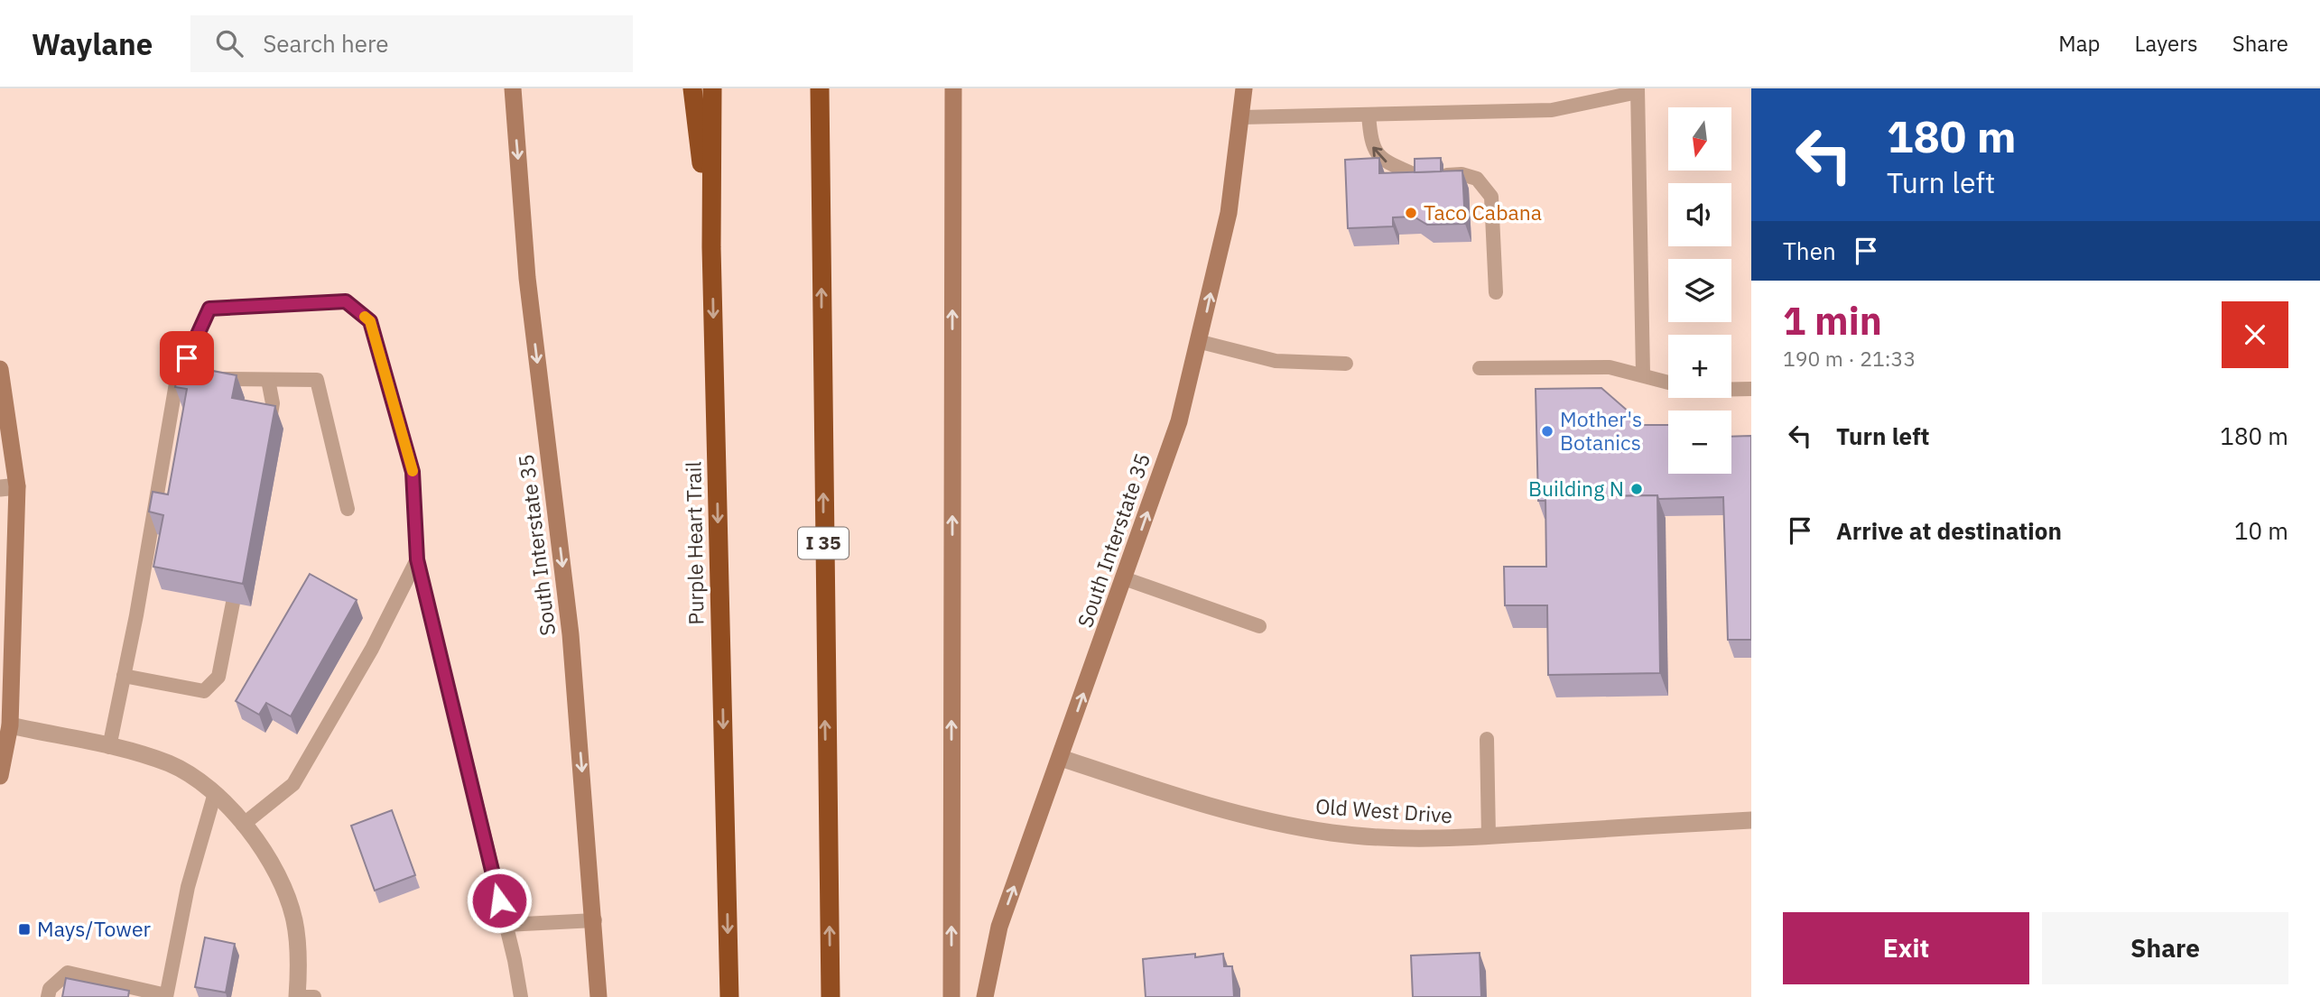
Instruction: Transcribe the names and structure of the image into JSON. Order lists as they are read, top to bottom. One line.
{"streets":{"highway":["Purple Heart Trail","I 35"],"main road":["South Interstate 35"],"street":["Old West Drive"]},"crossings":[["South Interstate 35","Old West Drive"]],"places":{"other":["Taco Cabana","Mother's Botanics","Building N"],"transit":["Mays/Tower"]},"north":"bottom","page":{"header":"Waylane","search":"Search here","nav":["Map","Layers","Share"],"turn":["180 m","Turn left"],"map_buttons":["+","−"],"then":"Then","heading":["1 min","190 m · 21:33"],"list":[{"name":"Turn left","value":"180 m"},{"name":"Arrive at destination","value":"10 m"}],"buttons":["Exit","Share"]}}
